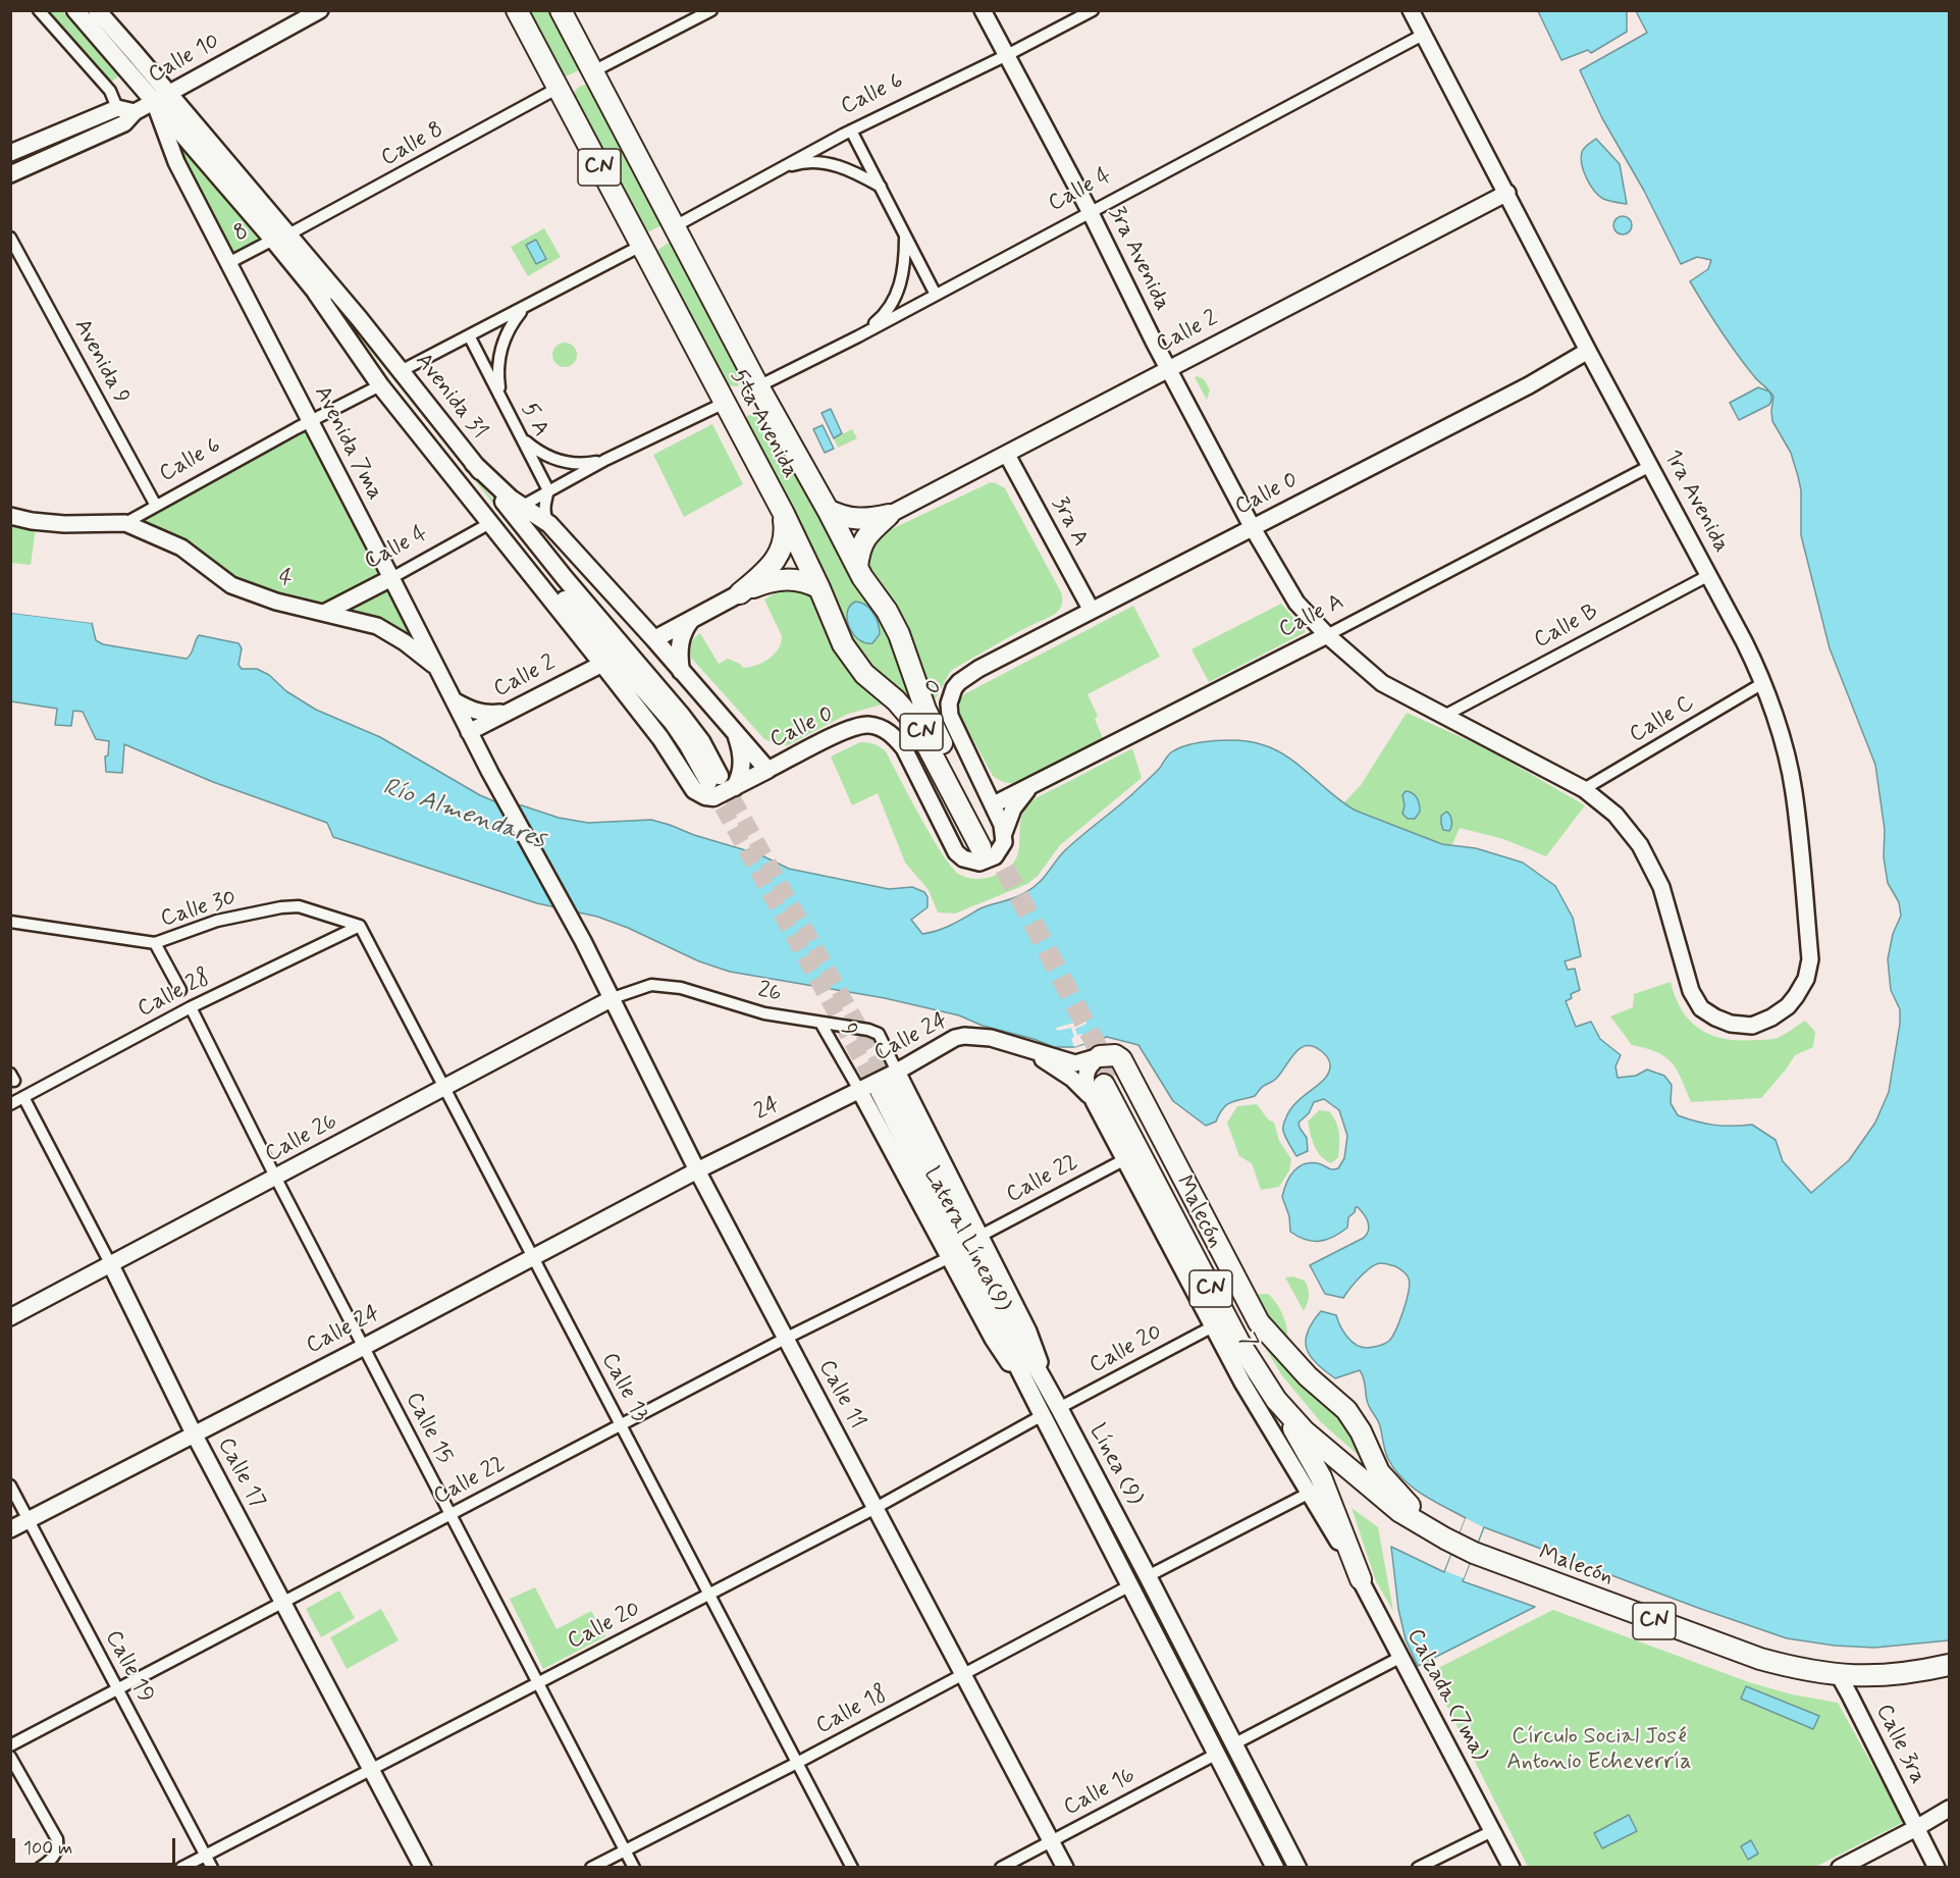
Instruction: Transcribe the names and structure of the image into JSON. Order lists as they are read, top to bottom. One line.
{"streets":{"highway":["CN","5ta Avenida","Malecón"],"main road":["Avenida 31","Línea (9)"],"street":["Calle 10","Calle 6","Calle 8","Calle 4","8","3ra Avenida","Calle 2","Avenida 9","5 A","Avenida 7ma","Calle 0","1ra Avenida","3ra A","4","Calle A","Calle B","0","Calle C","Calle 30","26","Calle 28","9","Calle 24","24","Calle 26","Calle 22","Lateral Línea(9)","7","Calle 20","Calle 13","Calle 11","Calle 15","Calle 17","Calle 19","Calzada (7ma)","Calle 18","Calle 3ra","Calle 16"]},"crossings":[["Calle 10","Avenida 31"],["Calle 10","Avenida 7ma"],["Calle 6","3ra Avenida"],["Calle 6","Avenida 9"],["Calle 6","5ta Avenida"],["Calle 6","Avenida 7ma"],["Calle 6","4"],["Calle 8","8"],["Calle 8","Avenida 31"],["Calle 8","5ta Avenida"],["Calle 4","3ra Avenida"],["Calle 4","5ta Avenida"],["Calle 4","Avenida 7ma"],["Calle 4","1ra Avenida"],["Calle 4","4"],["8","Avenida 31"],["8","Avenida 7ma"],["3ra Avenida","Calle 2"],["3ra Avenida","Calle 0"],["3ra Avenida","1ra Avenida"],["3ra Avenida","Calle A"],["3ra Avenida","Calle B"],["3ra Avenida","Calle C"],["Calle 2","Avenida 7ma"],["Calle 2","1ra Avenida"],["Calle 2","3ra A"],["Avenida 31","Avenida 7ma"],["5 A","5ta Avenida"],["5ta Avenida","Calle 0"],["Avenida 7ma","4"],["Avenida 7ma","Calle 11"],["Calle 0","1ra Avenida"],["Calle 0","3ra A"],["Calle 0","0"],["1ra Avenida","Calle A"],["1ra Avenida","Calle B"],["1ra Avenida","Calle C"],["Calle A","0"],["Calle 30","Calle 28"],["Calle 30","Calle 13"],["26","9"],["26","Calle 24"],["26","Calle 26"],["26","Lateral Línea(9)"],["26","Calle 11"],["26","Línea (9)"],["Calle 28","Calle 13"],["Calle 28","Calle 15"],["Calle 28","Calle 17"],["9","Calle 24"],["9","24"],["9","Lateral Línea(9)"],["Calle 24","24"],["Calle 24","Malecón"],["Calle 24","Lateral Línea(9)"],["Calle 24","7"],["Calle 24","Calle 13"],["Calle 24","Calle 11"],["Calle 24","Calle 15"],["Calle 24","Línea (9)"],["Calle 24","Calle 17"],["Calle 24","Calle 19"],["24","Lateral Línea(9)"],["24","Calle 11"],["Calle 26","Calle 13"],["Calle 26","Calle 11"],["Calle 26","Calle 15"],["Calle 26","Calle 17"],["Calle 22","Lateral Línea(9)"],["Calle 22","7"],["Calle 22","Calle 13"],["Calle 22","Calle 11"],["Calle 22","Calle 15"],["Calle 22","Calle 17"],["Calle 22","Calle 19"],["Malecón","7"],["Malecón","Calle 3ra"],["Lateral Línea(9)","Calle 20"],["Lateral Línea(9)","Línea (9)"],["7","Calle 20"],["7","Calzada (7ma)"],["Calle 20","Calle 13"],["Calle 20","Calle 11"],["Calle 20","Calle 15"],["Calle 20","Línea (9)"],["Calle 20","Calle 17"],["Calle 20","Calle 19"],["Calle 13","Calle 18"],["Calle 11","Calle 18"],["Calle 11","Calle 16"],["Calle 15","Calle 18"],["Línea (9)","Calle 18"],["Línea (9)","Calle 16"]],"water":["Río Almendares"],"parks":["Círculo Social José Antonio Echeverría"],"scale_bar":"100 m"}
